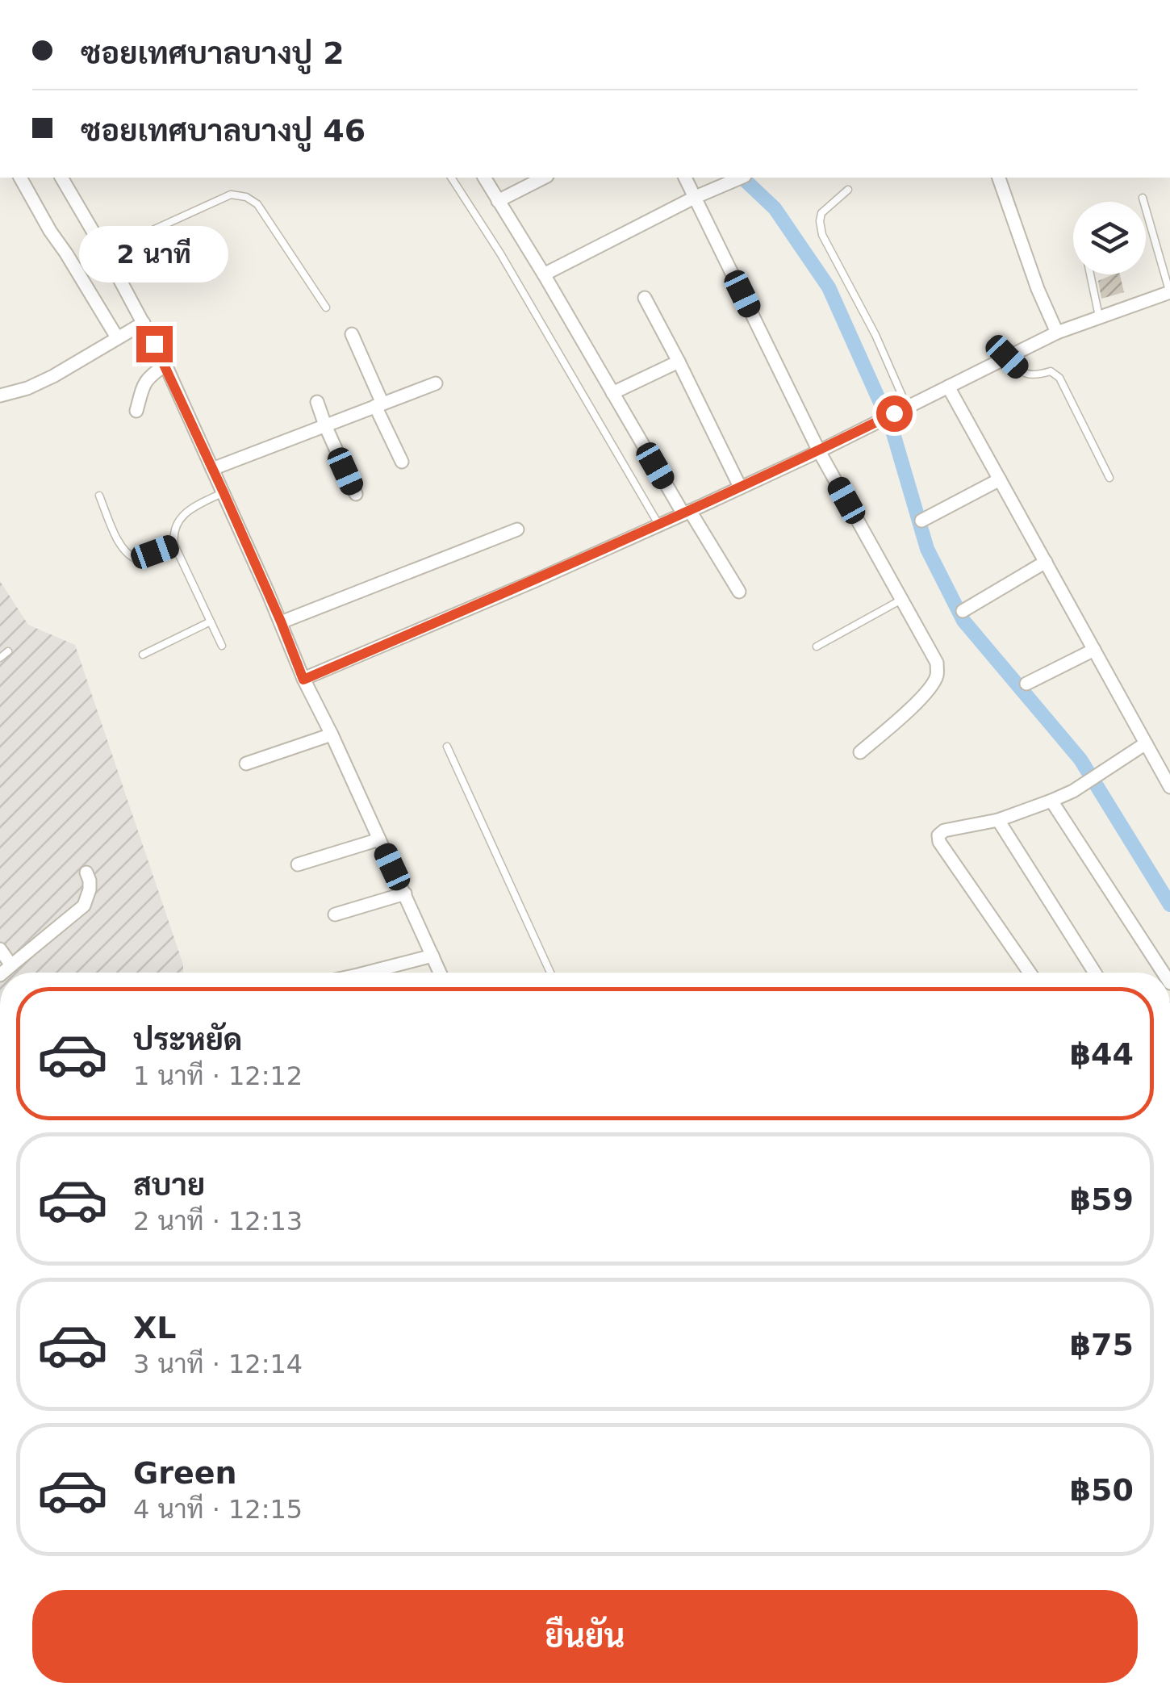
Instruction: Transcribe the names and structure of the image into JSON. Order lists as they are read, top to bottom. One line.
{"page":{"banner":["ซอยเทศบาลบางปู 2","ซอยเทศบาลบางปู 46"],"bubble":"2 นาที","list":[{"name":"ประหยัด","note":"1 นาที · 12:12","value":"฿44"},{"name":"สบาย","note":"2 นาที · 12:13","value":"฿59"},{"name":"XL","note":"3 นาที · 12:14","value":"฿75"},{"name":"Green","note":"4 นาที · 12:15","value":"฿50"}],"buttons":"ยืนยัน"}}
